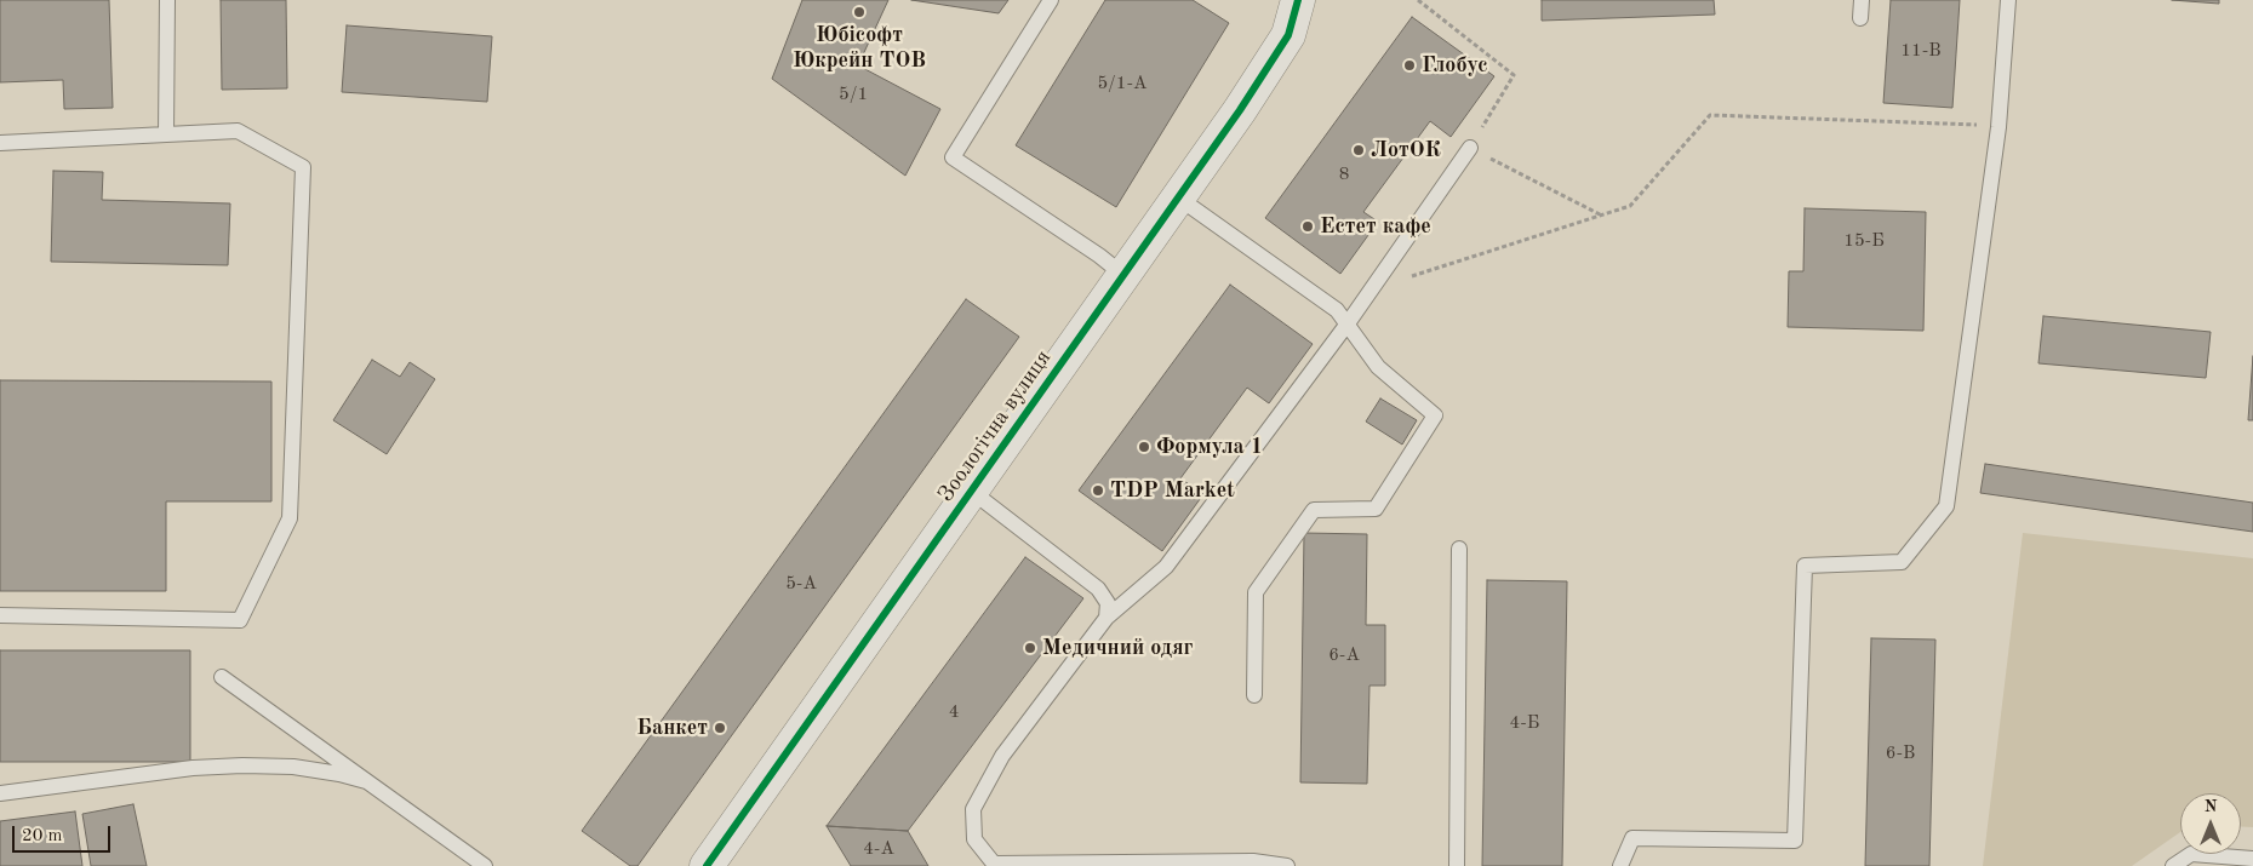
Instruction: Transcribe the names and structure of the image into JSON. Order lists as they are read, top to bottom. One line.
{"streets":{"street":["Зоологічна вулиця"]},"places":["Юбісофт Юкрейн ТОВ","Глобус","ЛотОК","Естет кафе","Формула 1","TDP Market","Медичний одяг","Банкет"],"house_numbers":["11-В","5/1-А","5/1","8","15-Б","5-А","6-А","4","4-Б","6-В","4-А"],"scale_bar":"20 m","north":"top"}
